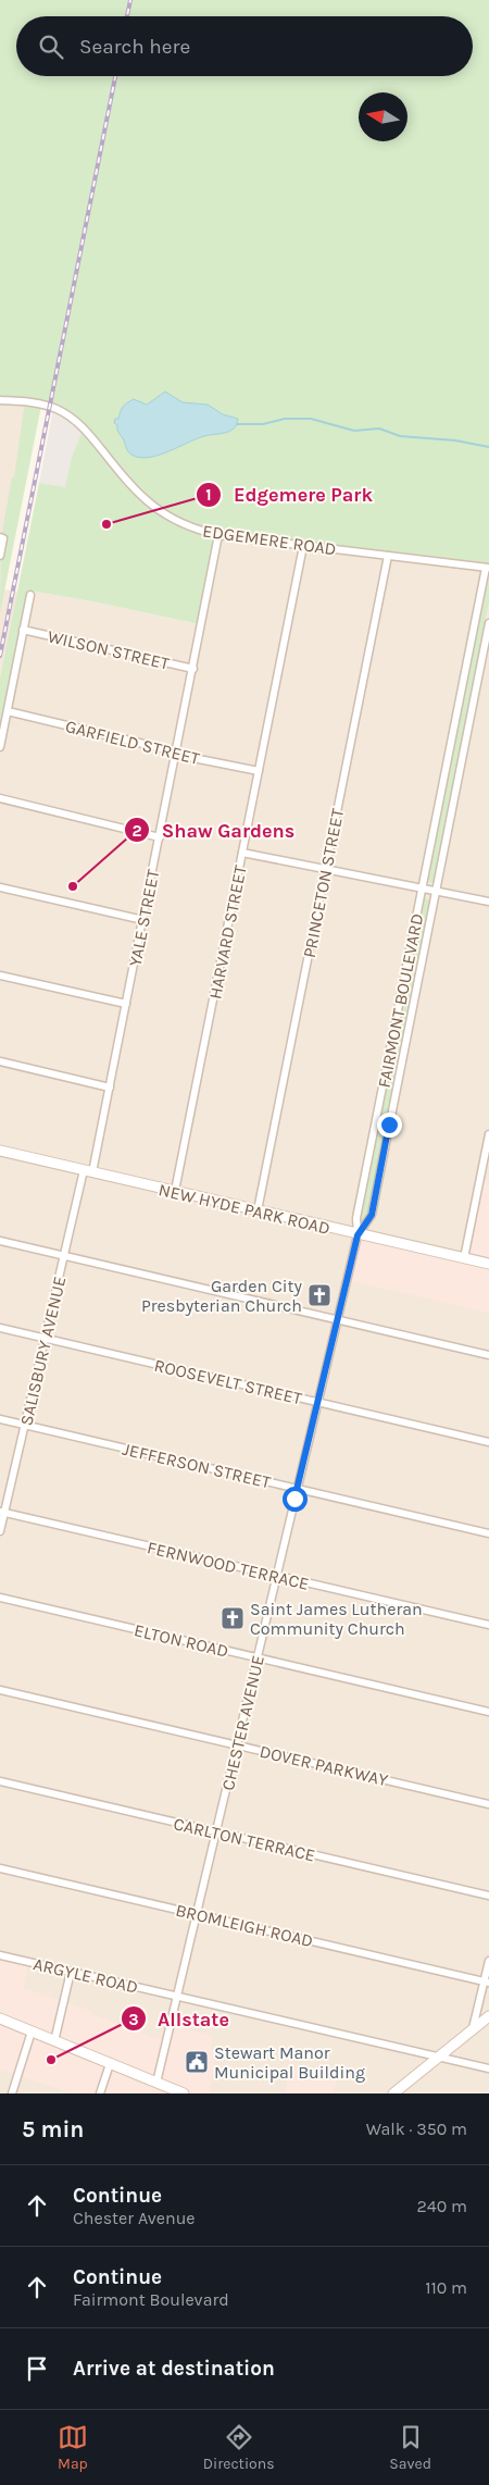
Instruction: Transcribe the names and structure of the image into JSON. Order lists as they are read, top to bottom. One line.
{"streets":{"main road":["NEW HYDE PARK ROAD"],"street":["EDGEMERE ROAD","WILSON STREET","GARFIELD STREET","PRINCETON STREET","YALE STREET","HARVARD STREET","FAIRMONT BOULEVARD","SALISBURY AVENUE","ROOSEVELT STREET","JEFFERSON STREET","FERNWOOD TERRACE","ELTON ROAD","CHESTER AVENUE","DOVER PARKWAY","CARLTON TERRACE","BROMLEIGH ROAD","ARGYLE ROAD"]},"crossings":[["EDGEMERE ROAD","PRINCETON STREET"],["EDGEMERE ROAD","YALE STREET"],["EDGEMERE ROAD","HARVARD STREET"],["EDGEMERE ROAD","FAIRMONT BOULEVARD"],["WILSON STREET","YALE STREET"],["GARFIELD STREET","YALE STREET"],["GARFIELD STREET","HARVARD STREET"],["PRINCETON STREET","NEW HYDE PARK ROAD"],["YALE STREET","NEW HYDE PARK ROAD"],["YALE STREET","SALISBURY AVENUE"],["HARVARD STREET","NEW HYDE PARK ROAD"],["FAIRMONT BOULEVARD","NEW HYDE PARK ROAD"],["FAIRMONT BOULEVARD","CHESTER AVENUE"],["NEW HYDE PARK ROAD","SALISBURY AVENUE"],["NEW HYDE PARK ROAD","CHESTER AVENUE"],["SALISBURY AVENUE","ROOSEVELT STREET"],["SALISBURY AVENUE","JEFFERSON STREET"],["SALISBURY AVENUE","FERNWOOD TERRACE"],["ROOSEVELT STREET","CHESTER AVENUE"],["JEFFERSON STREET","CHESTER AVENUE"],["FERNWOOD TERRACE","CHESTER AVENUE"],["ELTON ROAD","CHESTER AVENUE"],["CHESTER AVENUE","DOVER PARKWAY"],["CHESTER AVENUE","CARLTON TERRACE"],["CHESTER AVENUE","BROMLEIGH ROAD"],["CHESTER AVENUE","ARGYLE ROAD"]],"places":{"other":["Edgemere Park","Shaw Gardens","Allstate"],"church":["Garden City Presbyterian Church","Saint James Lutheran Community Church"],"public building":["Stewart Manor Municipal Building"]},"north":"left","page":{"search":"Search here","heading":["5 min","Walk · 350 m"],"list":[["Continue","Chester Avenue","240 m"],["Continue","Fairmont Boulevard","110 m"],"Arrive at destination"],"nav":["Map","Directions","Saved"]}}
